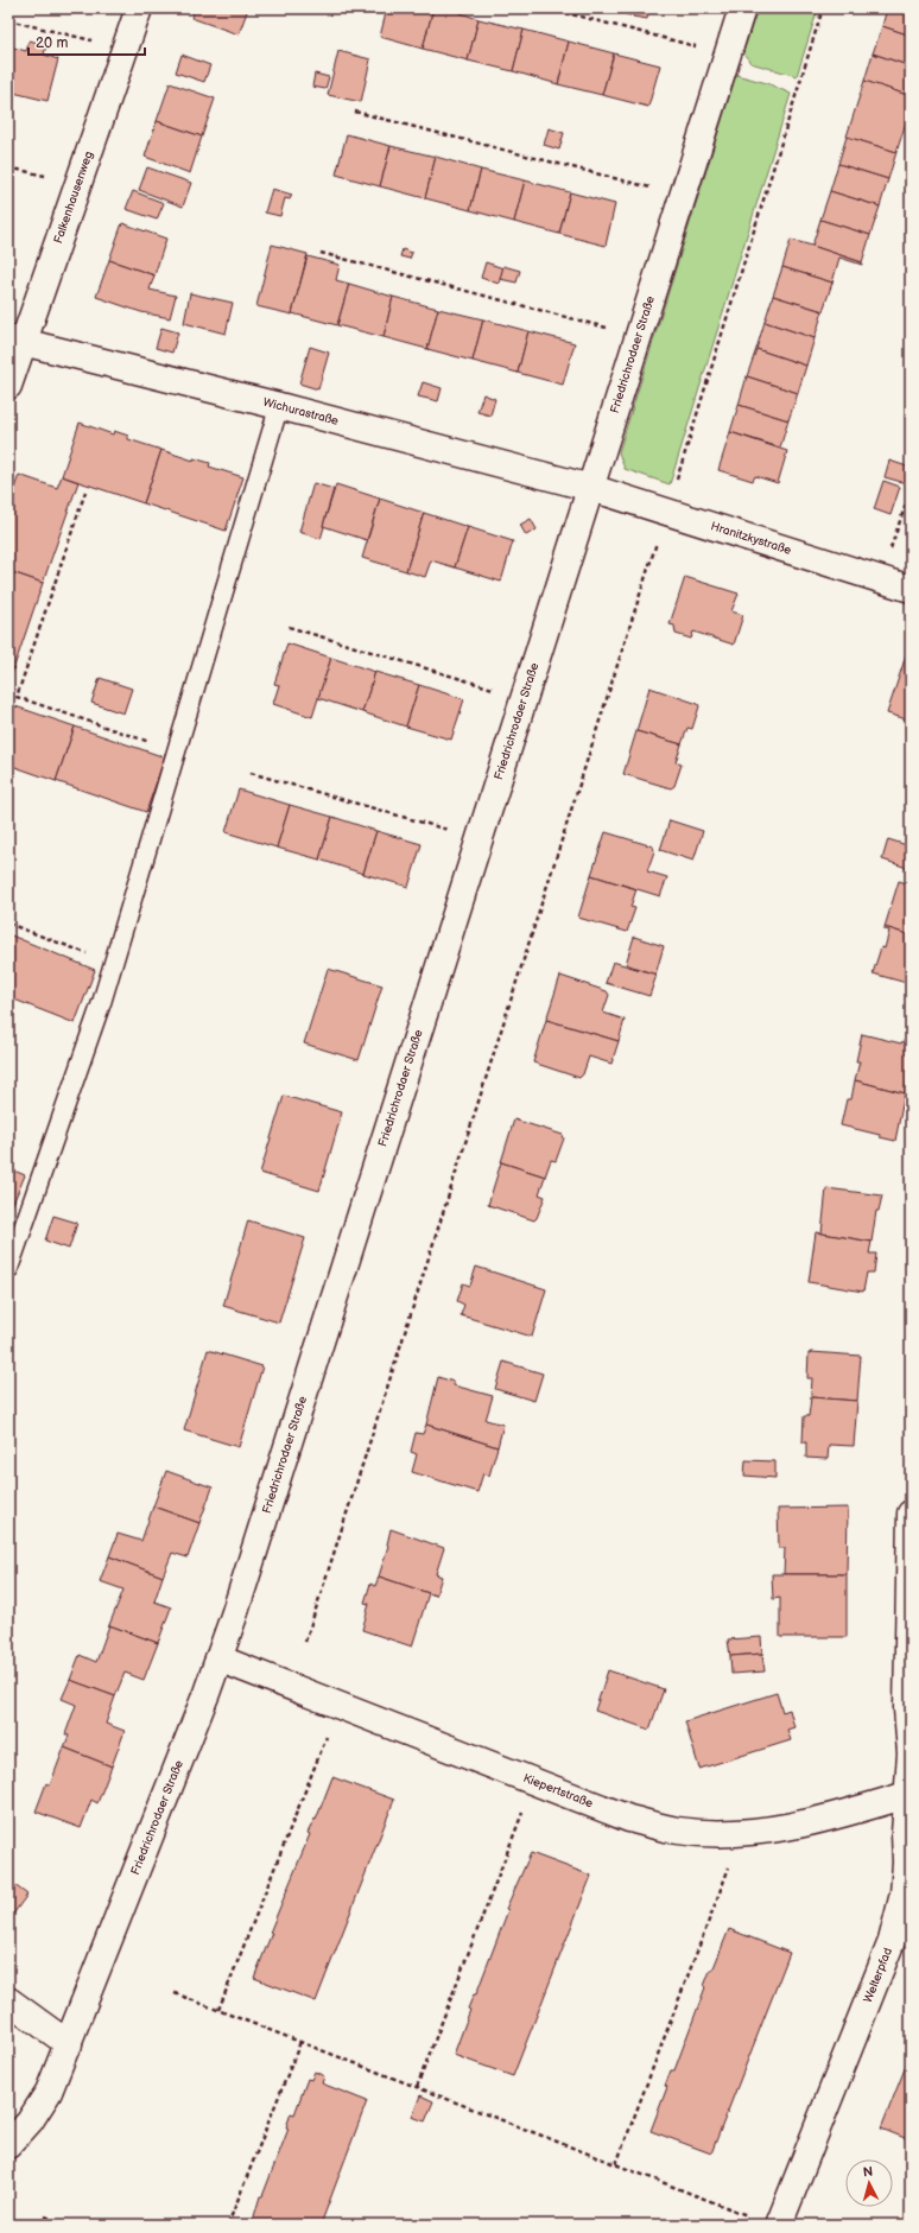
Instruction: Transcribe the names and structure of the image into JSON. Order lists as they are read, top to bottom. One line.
{"streets":{"street":["Falkenhausenweg","Friedrichrodaer Straße","Wichurastraße","Hranitzkystraße","Kiepertstraße","Welterpfad"]},"crossings":[["Falkenhausenweg","Wichurastraße"],["Friedrichrodaer Straße","Wichurastraße"],["Friedrichrodaer Straße","Hranitzkystraße"],["Friedrichrodaer Straße","Kiepertstraße"],["Wichurastraße","Hranitzkystraße"],["Kiepertstraße","Welterpfad"]],"scale_bar":"20 m","north":"top"}
